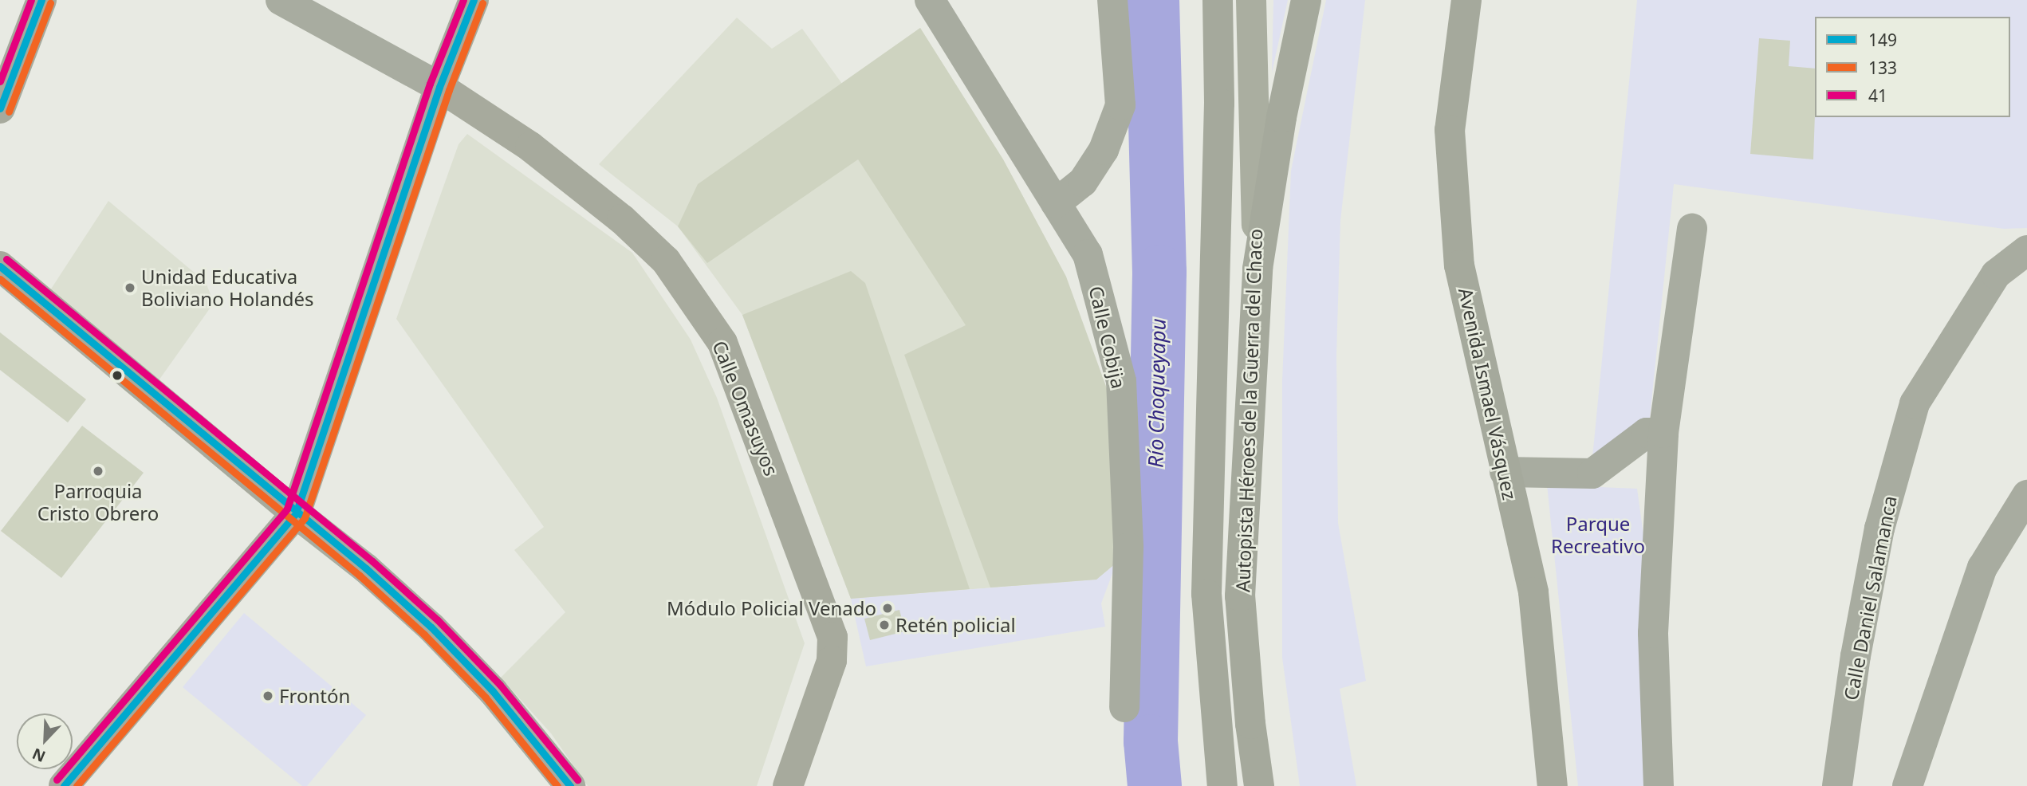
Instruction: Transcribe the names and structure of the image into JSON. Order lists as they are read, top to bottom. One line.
{"streets":{"highway":["Avenida Ismael Vásquez","Autopista Héroes de la Guerra del Chaco"],"street":["Calle Cobija","Calle Omasuyos","Calle Daniel Salamanca"]},"water":["Río Choqueyapu"],"parks":["Parque Recreativo"],"places":["Unidad Educativa Boliviano Holandés","Parroquia Cristo Obrero","Módulo Policial Venado","Retén policial","Frontón"],"lines":["transit line 149","transit line 41","transit line 133"],"legend":["149","133","41"],"north":"bottom left"}
